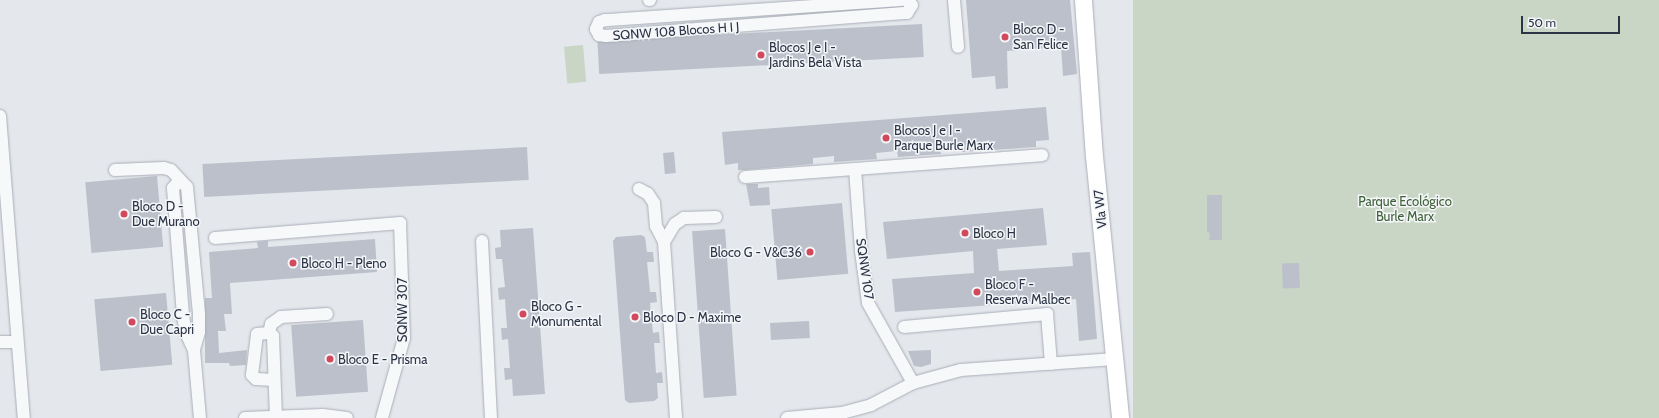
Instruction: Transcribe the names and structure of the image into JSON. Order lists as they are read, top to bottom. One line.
{"streets":{"main road":["Vla W7"],"street":["SQNW 108 Blocos H I J","SQNW 107","SQNW 307"]},"parks":["Parque Ecológico Burle Marx"],"places":["Bloco D - San Felice","Blocos J e I - Jardins Bela Vista","Blocos J e I - Parque Burle Marx","Bloco D - Due Murano","Bloco H","Bloco G - V&C36","Bloco H - Pleno","Bloco F - Reserva Malbec","Bloco G - Monumental","Bloco D - Maxime","Bloco C - Due Capri","Bloco E - Prisma"],"scale_bar":"50 m"}
